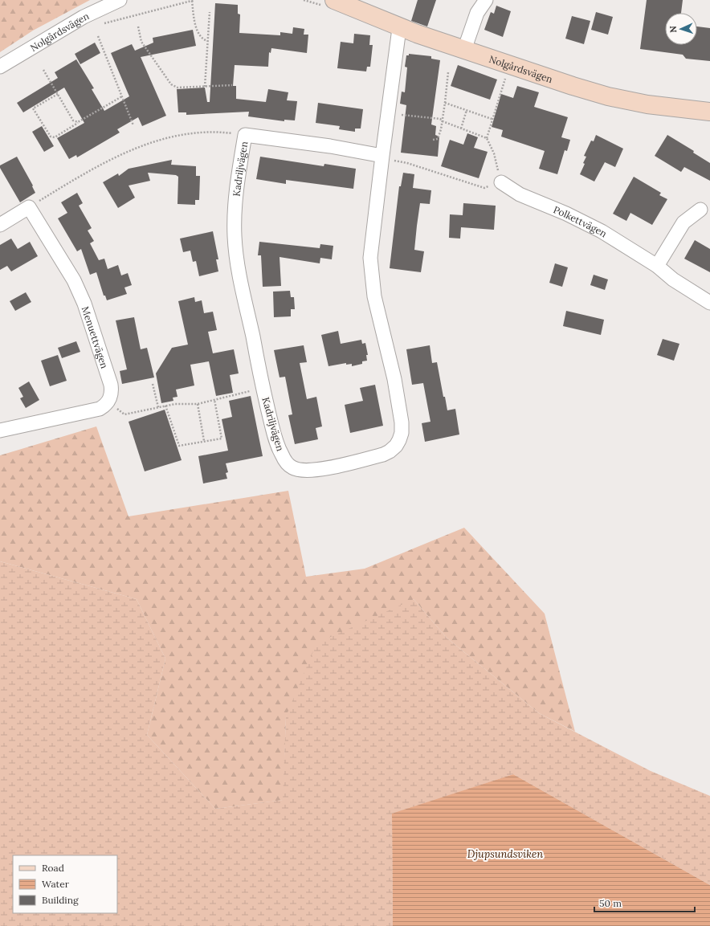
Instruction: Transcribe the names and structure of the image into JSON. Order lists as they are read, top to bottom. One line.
{"streets":{"street":["Nolgårdsvägen","Kadriljvägen","Polkettvägen","Menuettvägen"]},"crossings":[["Nolgårdsvägen","Kadriljvägen"]],"water":["Djupsundsviken"],"legend":["Road","Water","Building"],"scale_bar":"50 m","north":"left"}
